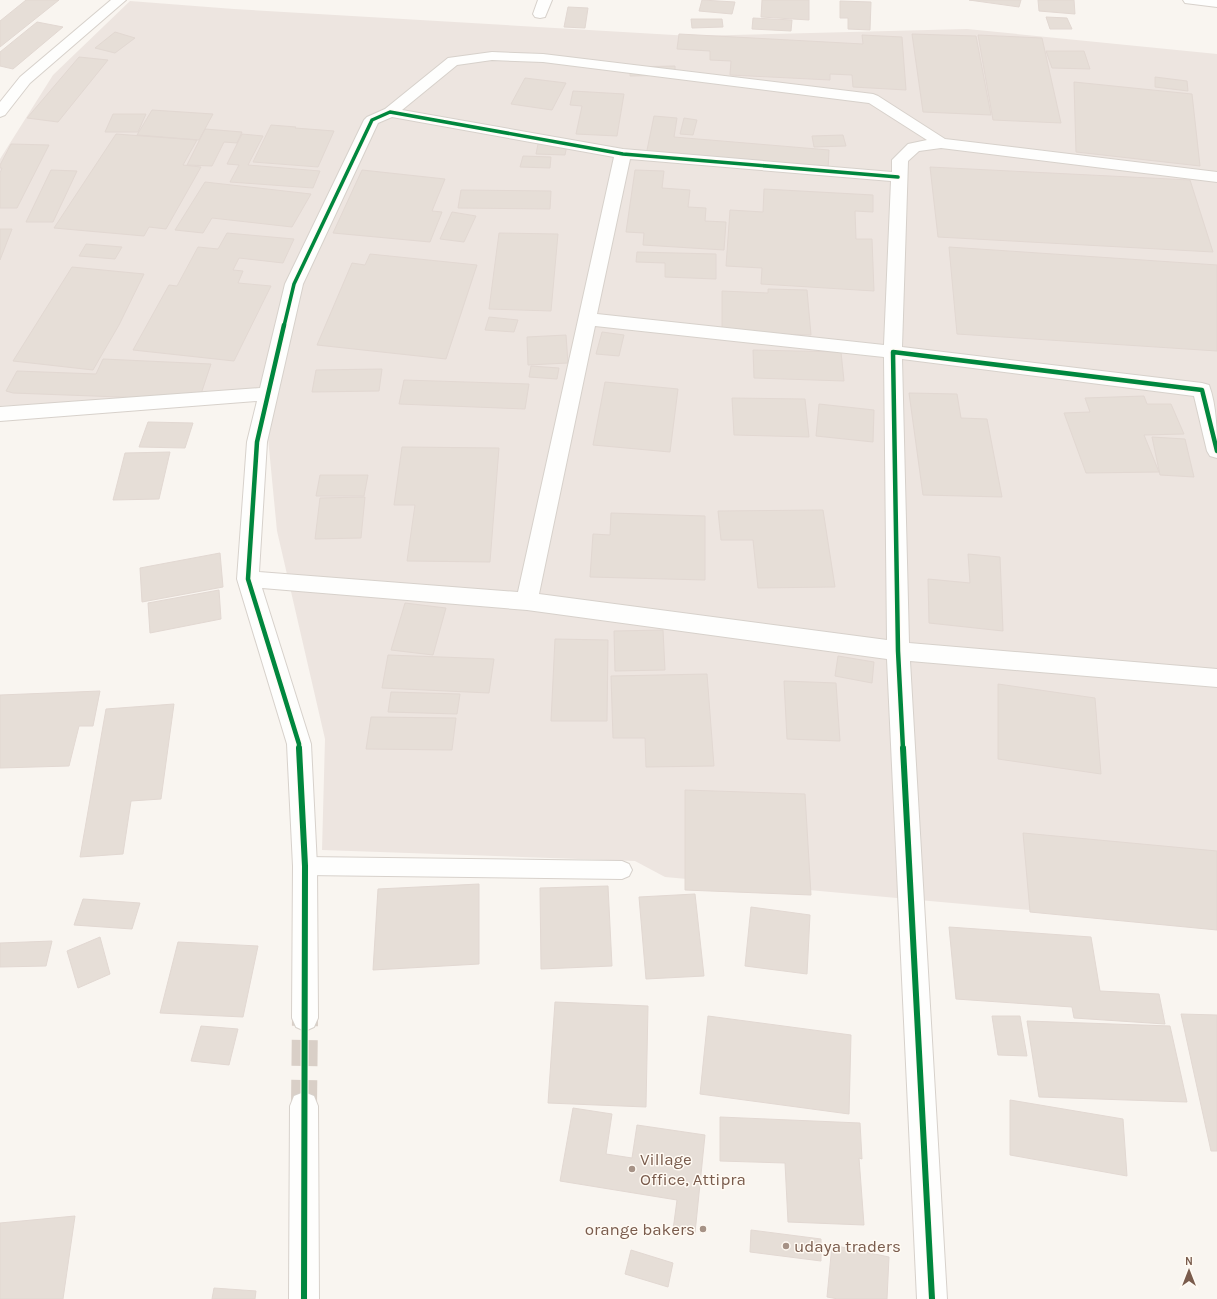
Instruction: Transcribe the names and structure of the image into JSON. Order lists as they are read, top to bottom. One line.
{"places":["Village Office, Attipra","orange bakers","udaya traders"],"north":"top"}
